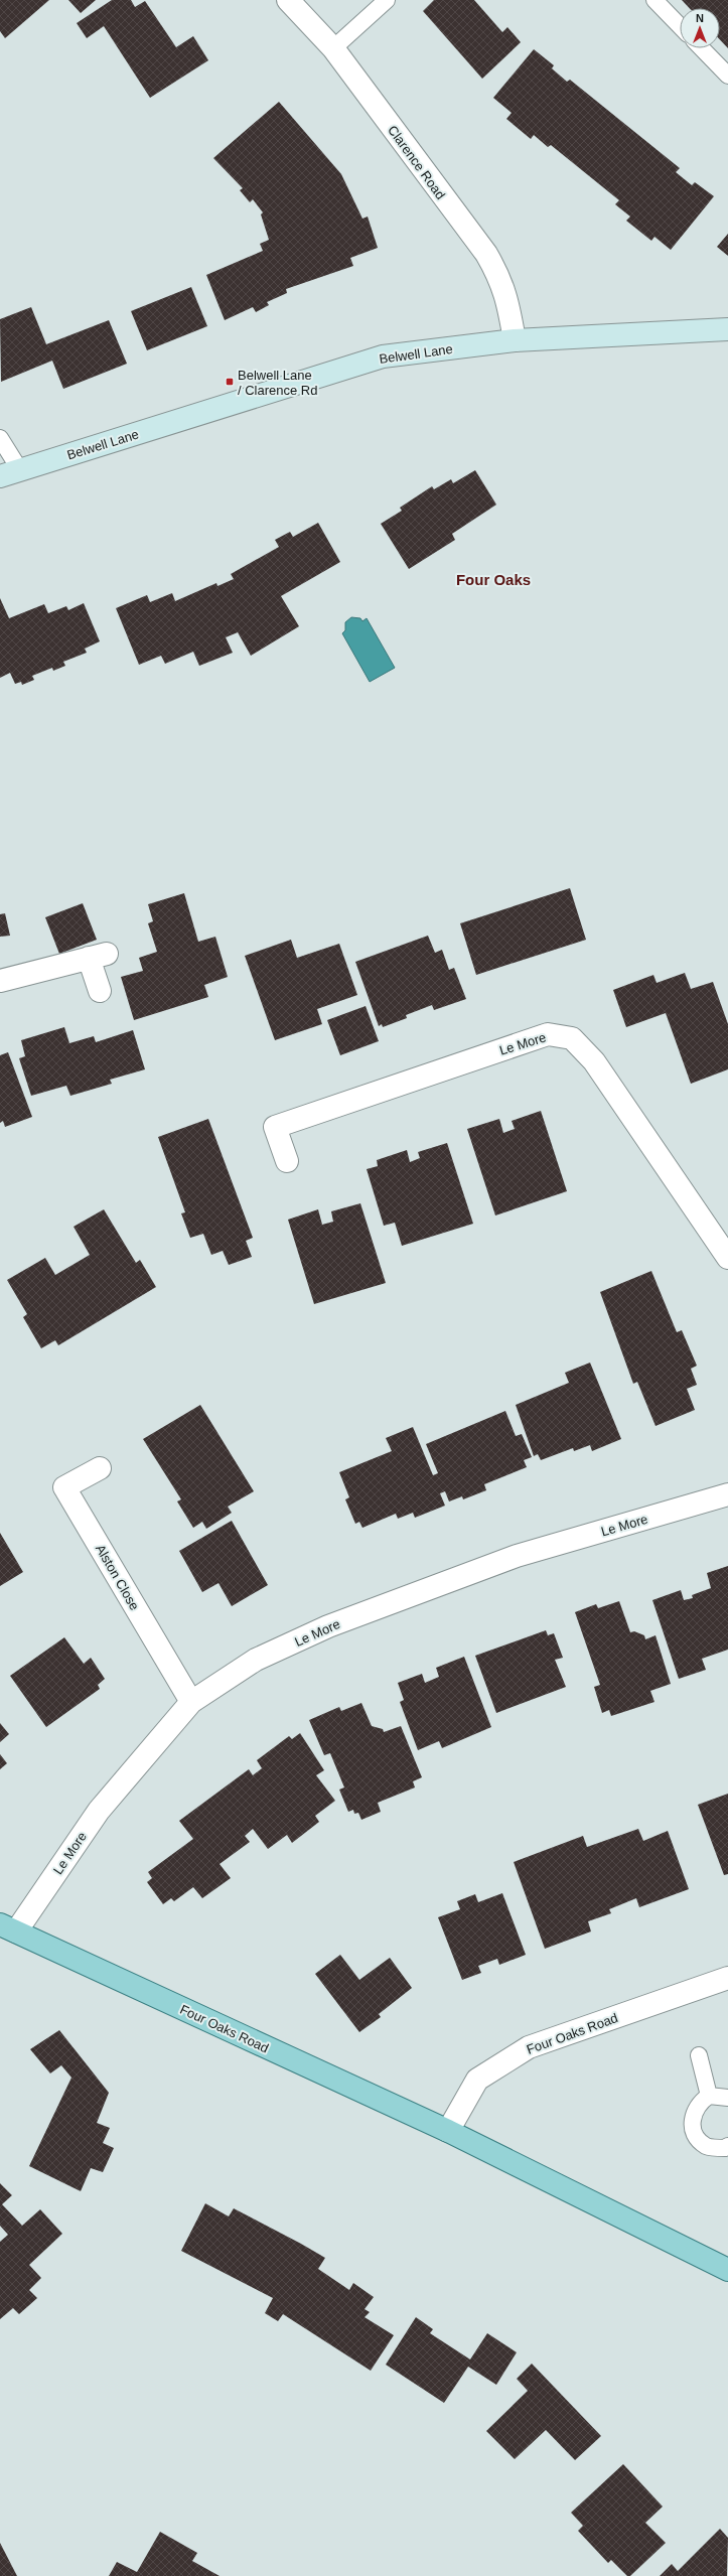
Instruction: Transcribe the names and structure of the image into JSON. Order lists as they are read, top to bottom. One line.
{"streets":{"main road":["Belwell Lane","Four Oaks Road"],"street":["Clarence Road","Le More","Alston Close"]},"crossings":[["Clarence Road","Belwell Lane"],["Le More","Alston Close"],["Le More","Four Oaks Road"]],"districts":["Four Oaks"],"places":{"transit":["Belwell Lane / Clarence Rd"]},"north":"top"}
